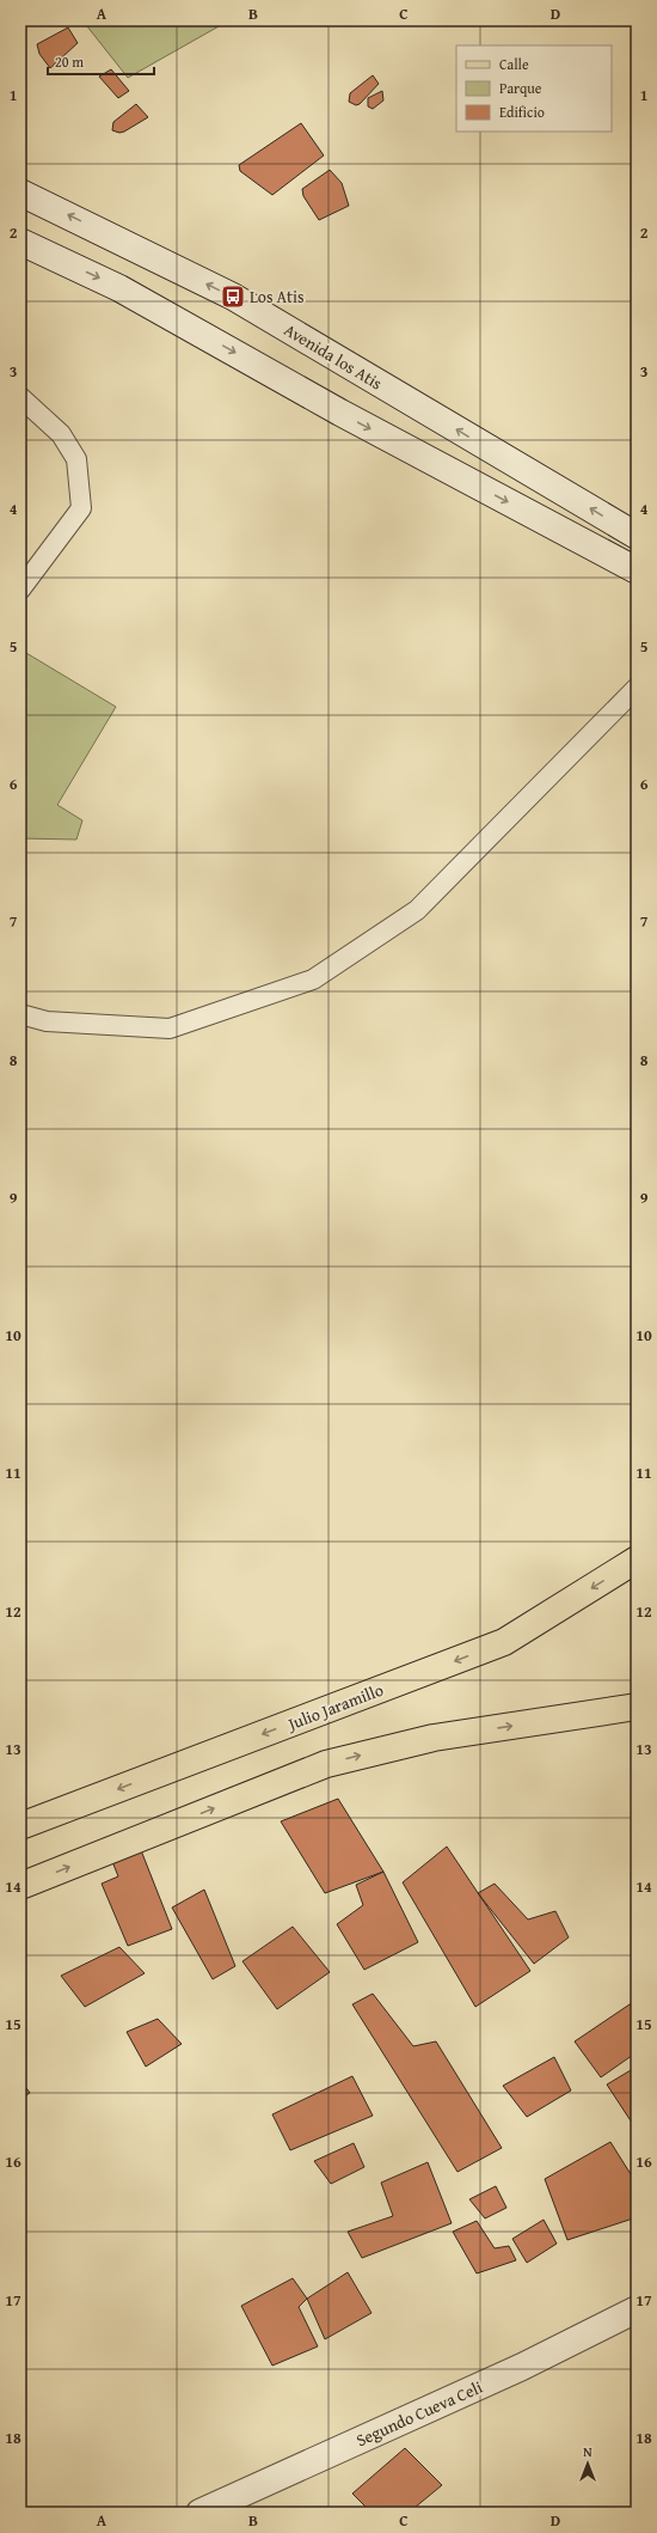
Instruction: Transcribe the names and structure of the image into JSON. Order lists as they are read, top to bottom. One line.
{"streets":{"main road":["Avenida los Atis","Julio Jaramillo","Segundo Cueva Celi"]},"places":{"bus stop":["Los Atis"]},"legend":["Calle","Parque","Edificio"],"scale_bar":"20 m","north":"top","grid":{"columns":["A","B","C","D"],"rows":["1","2","3","4","5","6","7","8","9","10","11","12","13","14","15","16","17","18"]}}
